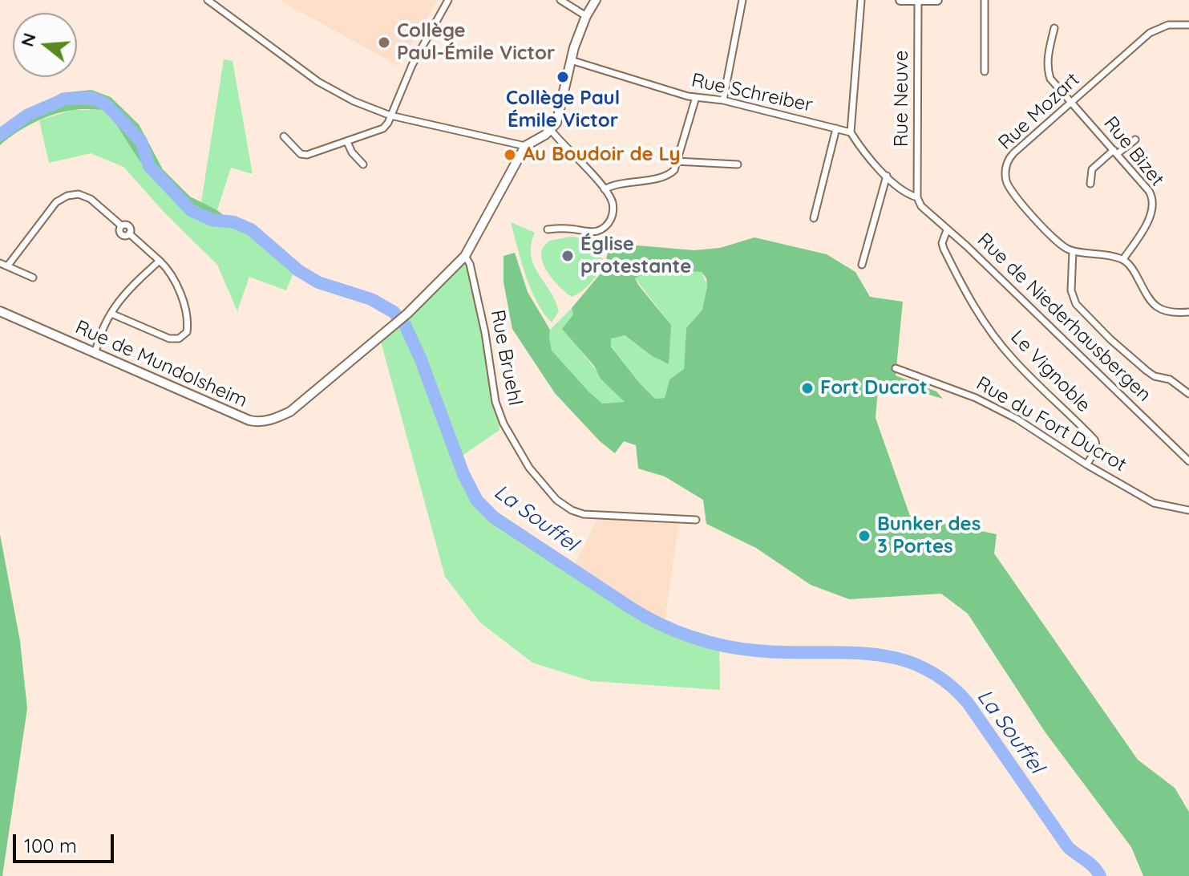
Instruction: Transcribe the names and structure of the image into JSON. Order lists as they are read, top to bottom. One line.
{"streets":{"street":["Rue Schreiber","Rue Neuve","Rue Mozart","Rue Bizet","Rue de Niederhausbergen","Rue Bruehl","Rue de Mundolsheim","Le Vignoble","Rue du Fort Ducrot"]},"crossings":[["Rue Neuve","Rue de Niederhausbergen"],["Rue Mozart","Rue Bizet"],["Rue de Niederhausbergen","Le Vignoble"],["Rue Bruehl","Rue de Mundolsheim"],["Le Vignoble","Rue du Fort Ducrot"]],"water":["La Souffel"],"places":["Collège Paul-Émile Victor","Collège Paul Émile Victor","Au Boudoir de Ly","Église protestante","Fort Ducrot","Bunker des 3 Portes"],"scale_bar":"100 m","north":"left"}
